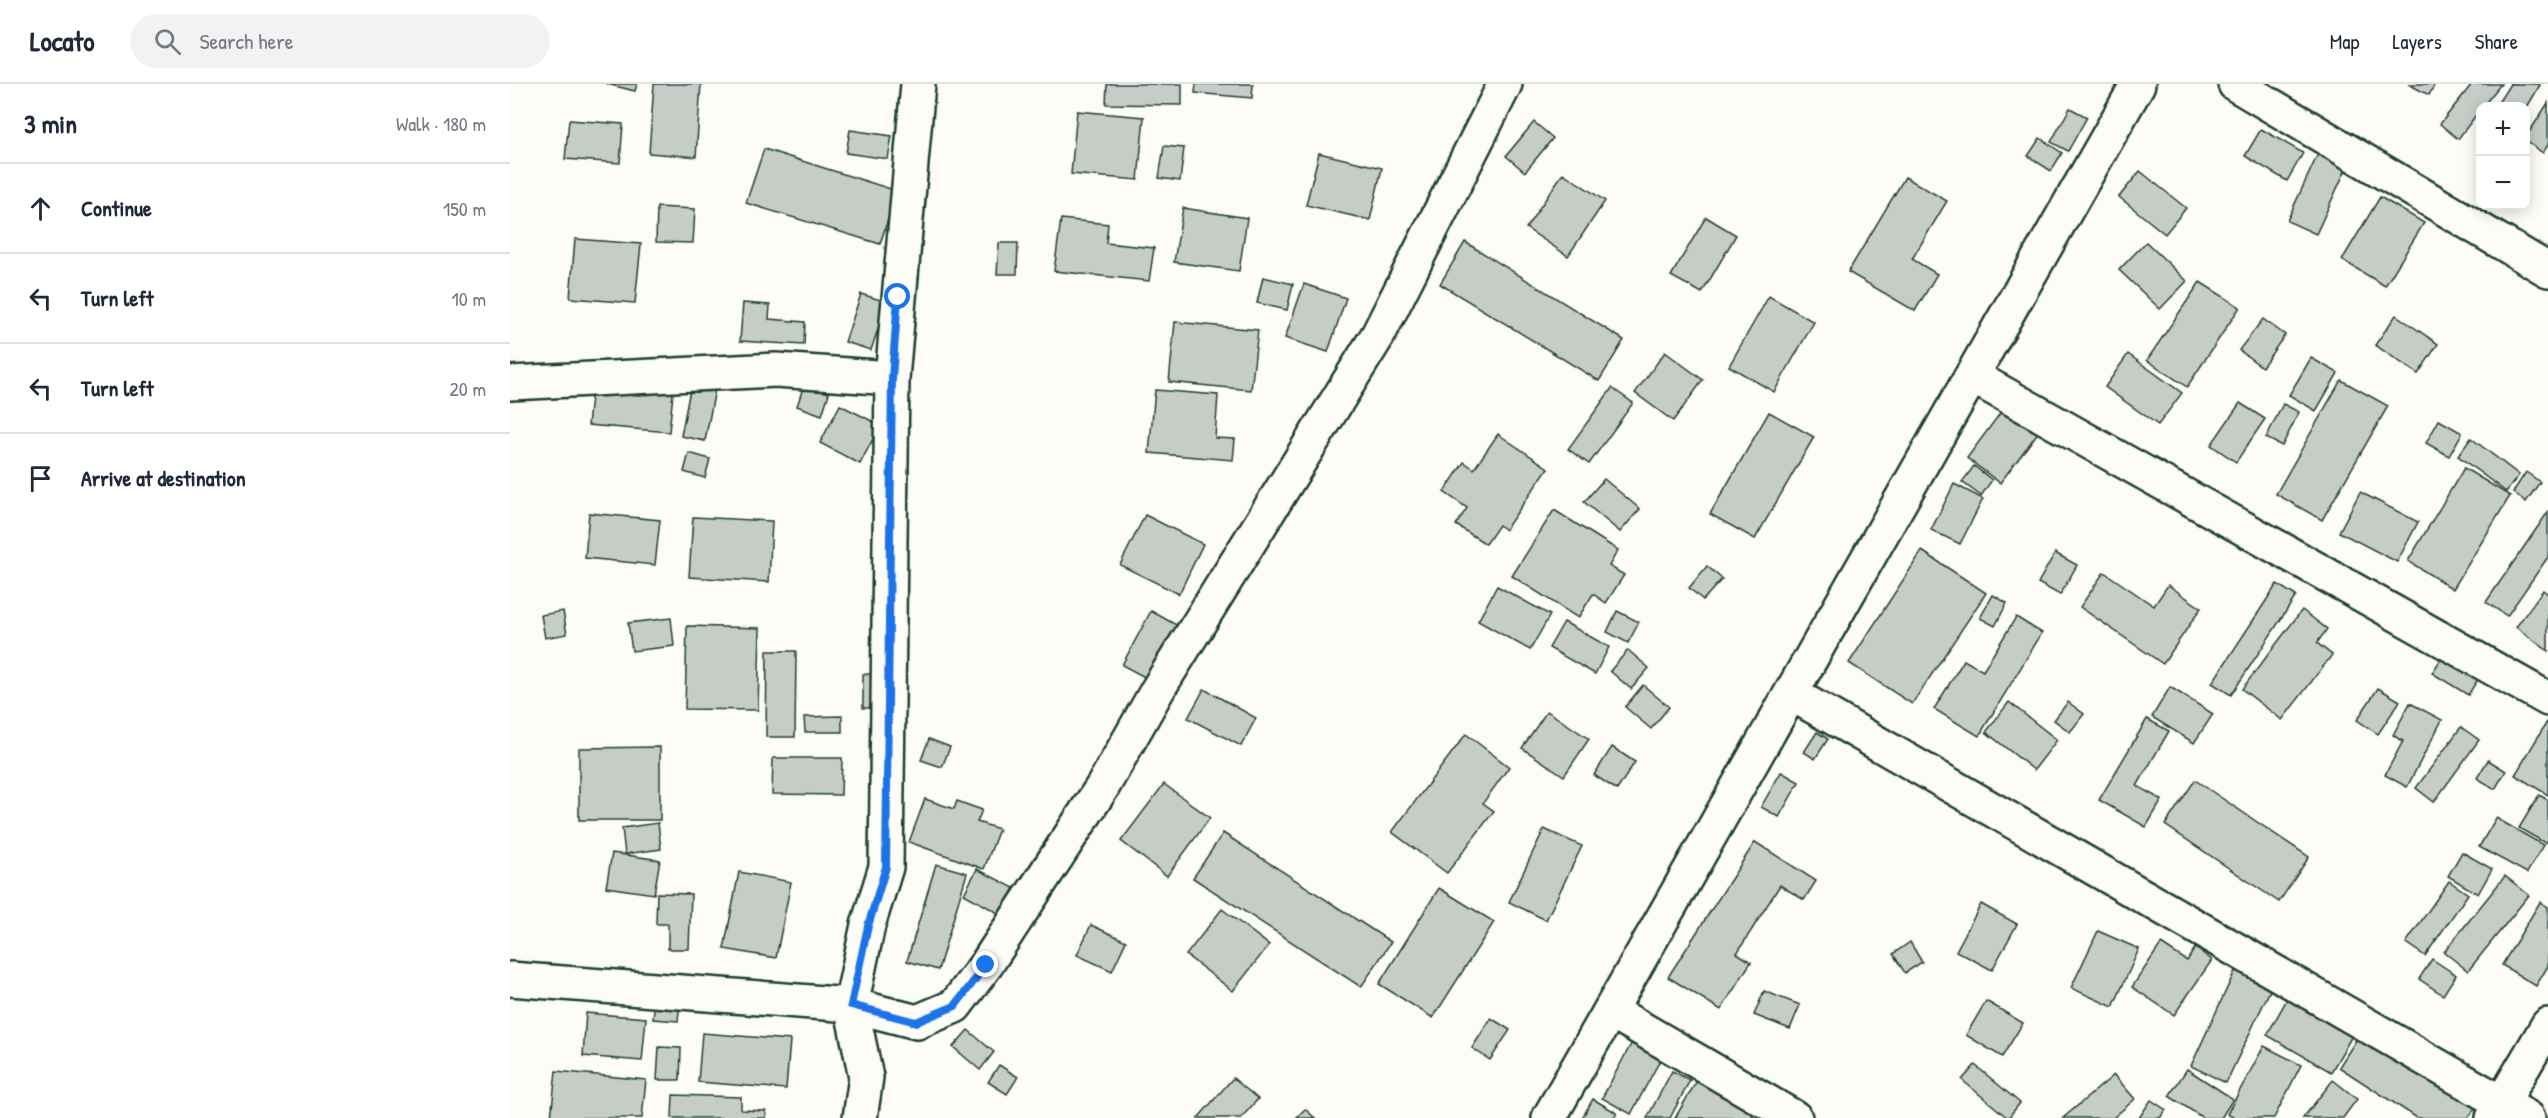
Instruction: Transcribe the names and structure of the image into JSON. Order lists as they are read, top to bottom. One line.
{"page":{"header":"Locato","search":"Search here","nav":["Map","Layers","Share"],"heading":["3 min","Walk · 180 m"],"map_buttons":["+","−"],"list":[["Continue","150 m"],["Turn left","10 m"],["Turn left","20 m"],"Arrive at destination"]}}
